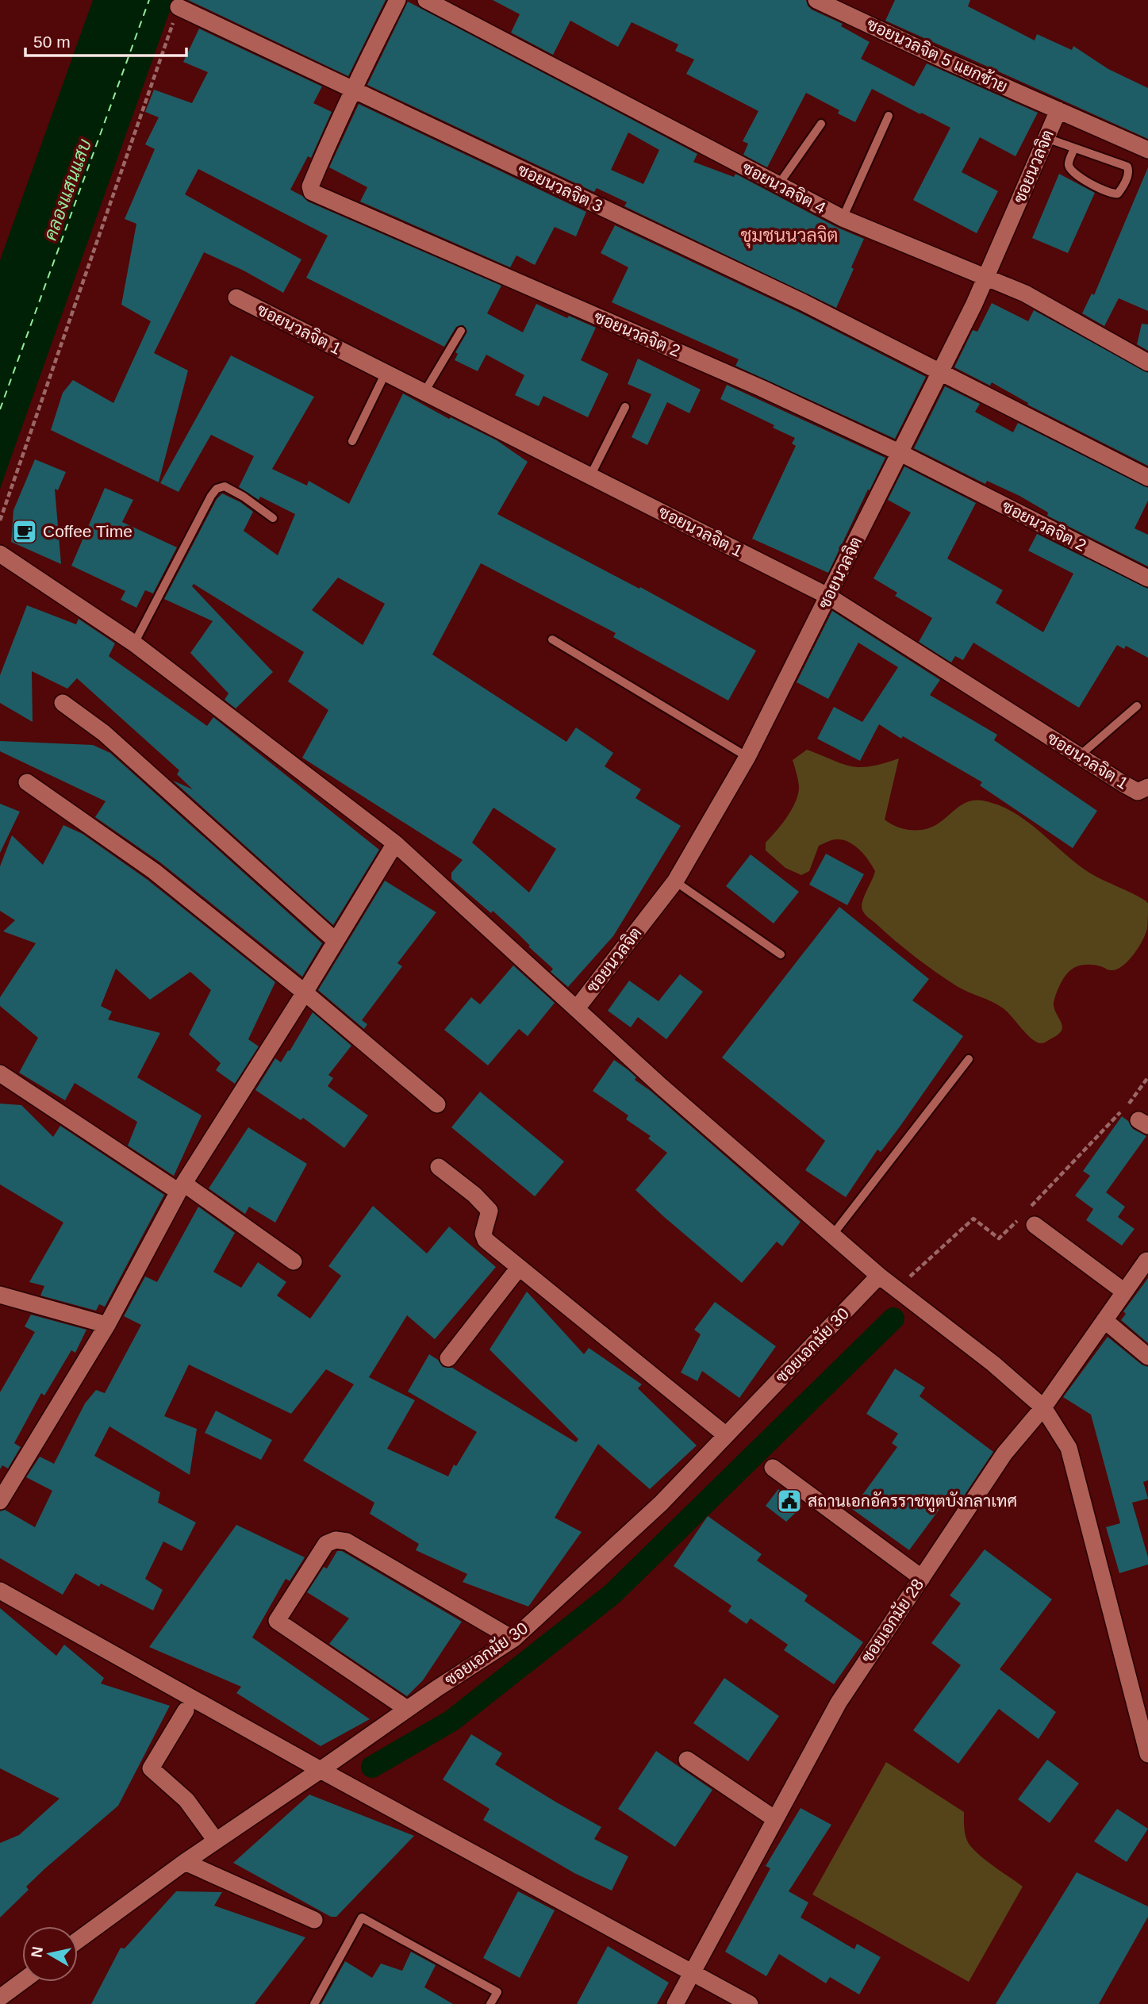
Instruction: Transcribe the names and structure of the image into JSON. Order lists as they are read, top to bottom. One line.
{"streets":{"street":["ซอยนวลจิต 5 แยกซ้าย","ซอยนวลจิต","ซอยนวลจิต 3","ซอยนวลจิต 4","ซอยนวลจิต 1","ซอยนวลจิต 2","ซอยเอกมัย 30","ซอยเอกมัย 28"]},"crossings":[["ซอยนวลจิต 5 แยกซ้าย","ซอยนวลจิต"],["ซอยนวลจิต","ซอยนวลจิต 3"],["ซอยนวลจิต","ซอยนวลจิต 4"],["ซอยนวลจิต","ซอยนวลจิต 1"],["ซอยนวลจิต","ซอยนวลจิต 2"],["ซอยนวลจิต 3","ซอยนวลจิต 2"]],"districts":["ชุมชนนวลจิต"],"water":["คลองแสนแสบ"],"places":{"cafe":["Coffee Time"],"public building":["สถานเอกอัครราชทูตบังกลาเทศ"]},"scale_bar":"50 m","north":"left"}
